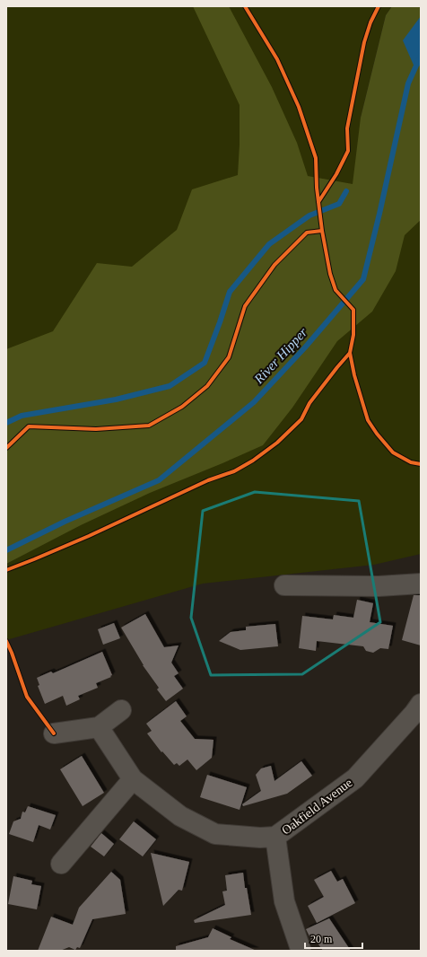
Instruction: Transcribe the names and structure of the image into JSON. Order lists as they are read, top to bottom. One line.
{"streets":{"street":["Oakfield Avenue"]},"water":["River Hipper"],"scale_bar":"20 m"}
